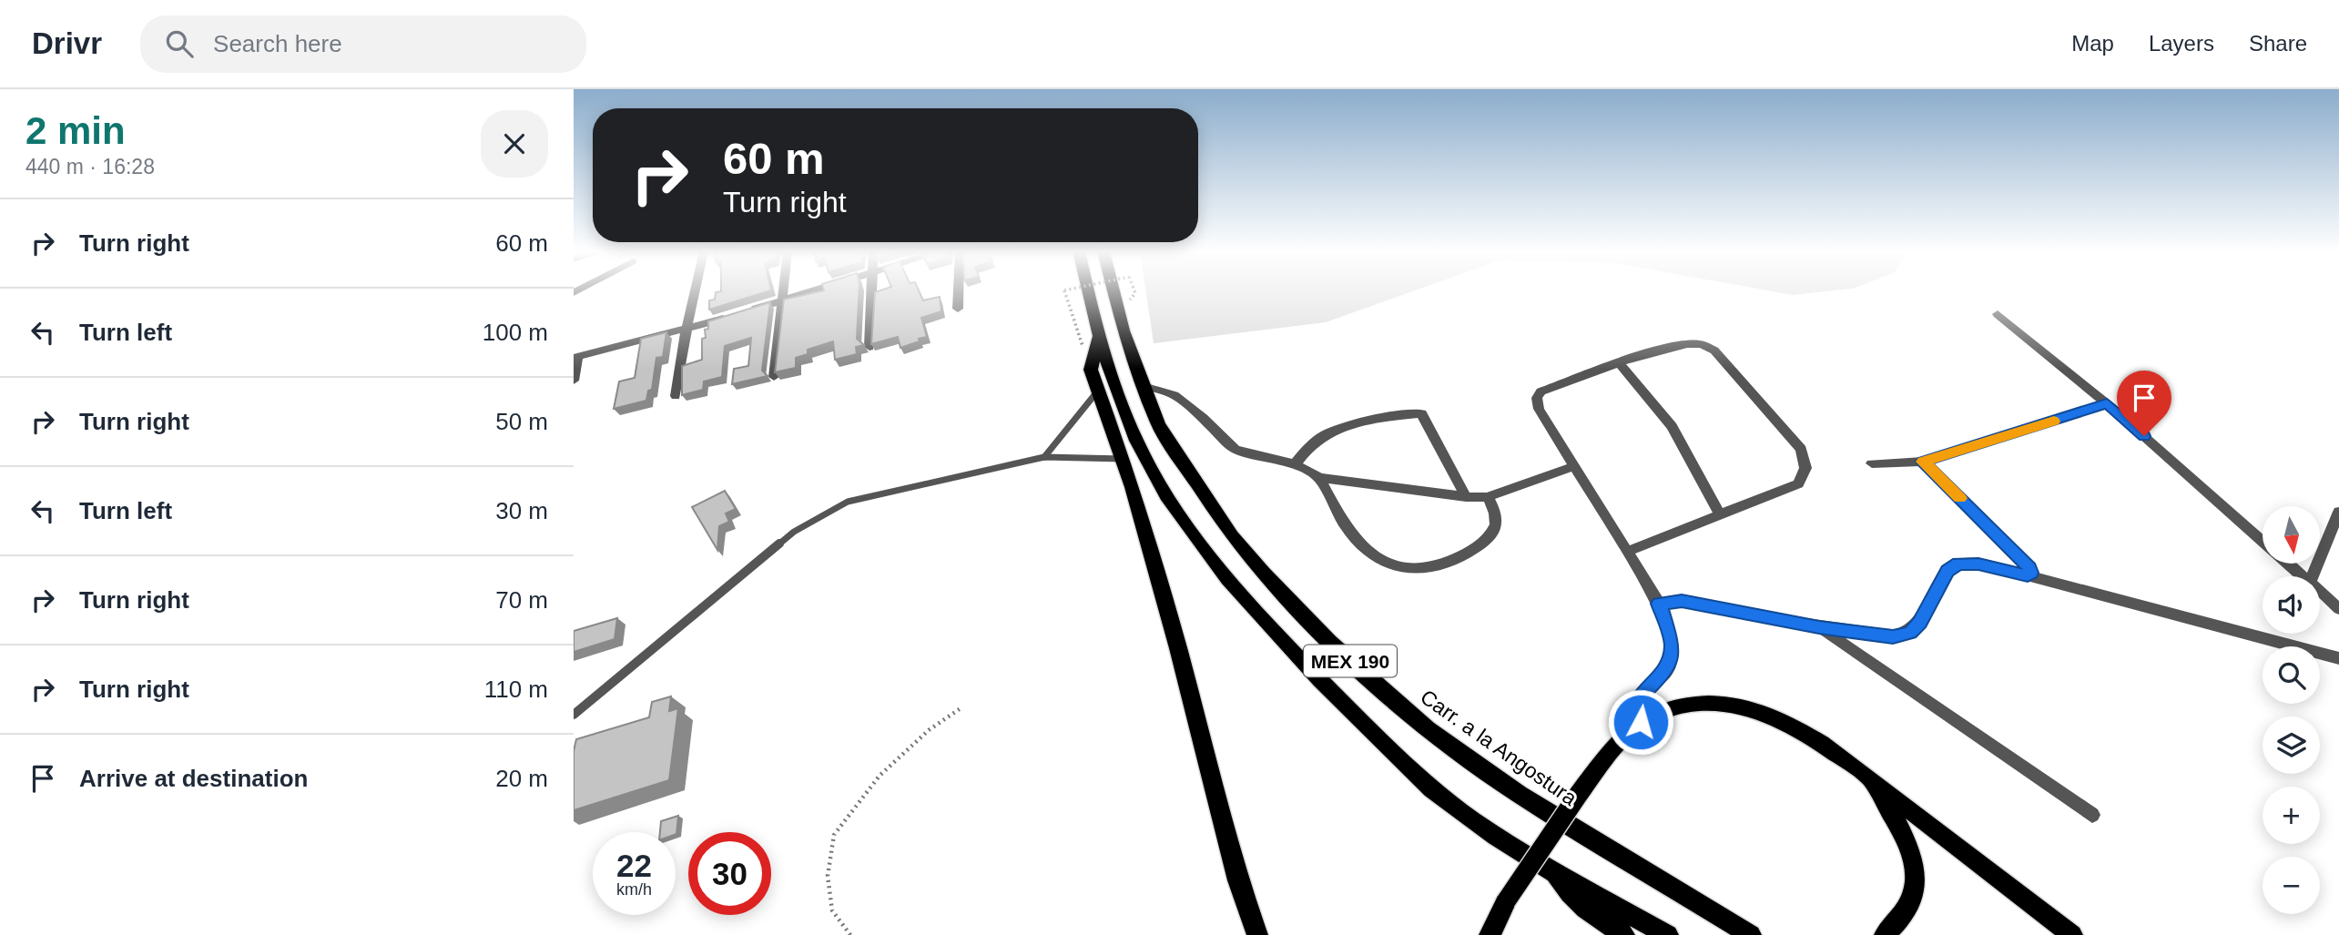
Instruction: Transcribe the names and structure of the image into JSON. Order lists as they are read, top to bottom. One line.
{"streets":{"main road":["MEX 190","Carr. a la Angostura"]},"north":"bottom","page":{"header":"Drivr","search":"Search here","nav":["Map","Layers","Share"],"heading":["2 min","440 m · 16:28"],"turn":["60 m","Turn right"],"list":[{"name":"Turn right","value":"60 m"},{"name":"Turn left","value":"100 m"},{"name":"Turn right","value":"50 m"},{"name":"Turn left","value":"30 m"},{"name":"Turn right","value":"70 m"},{"name":"Turn right","value":"110 m"},{"name":"Arrive at destination","value":"20 m"}],"map_buttons":["+","−"],"speed":"22 km/h","limit":"30"}}
